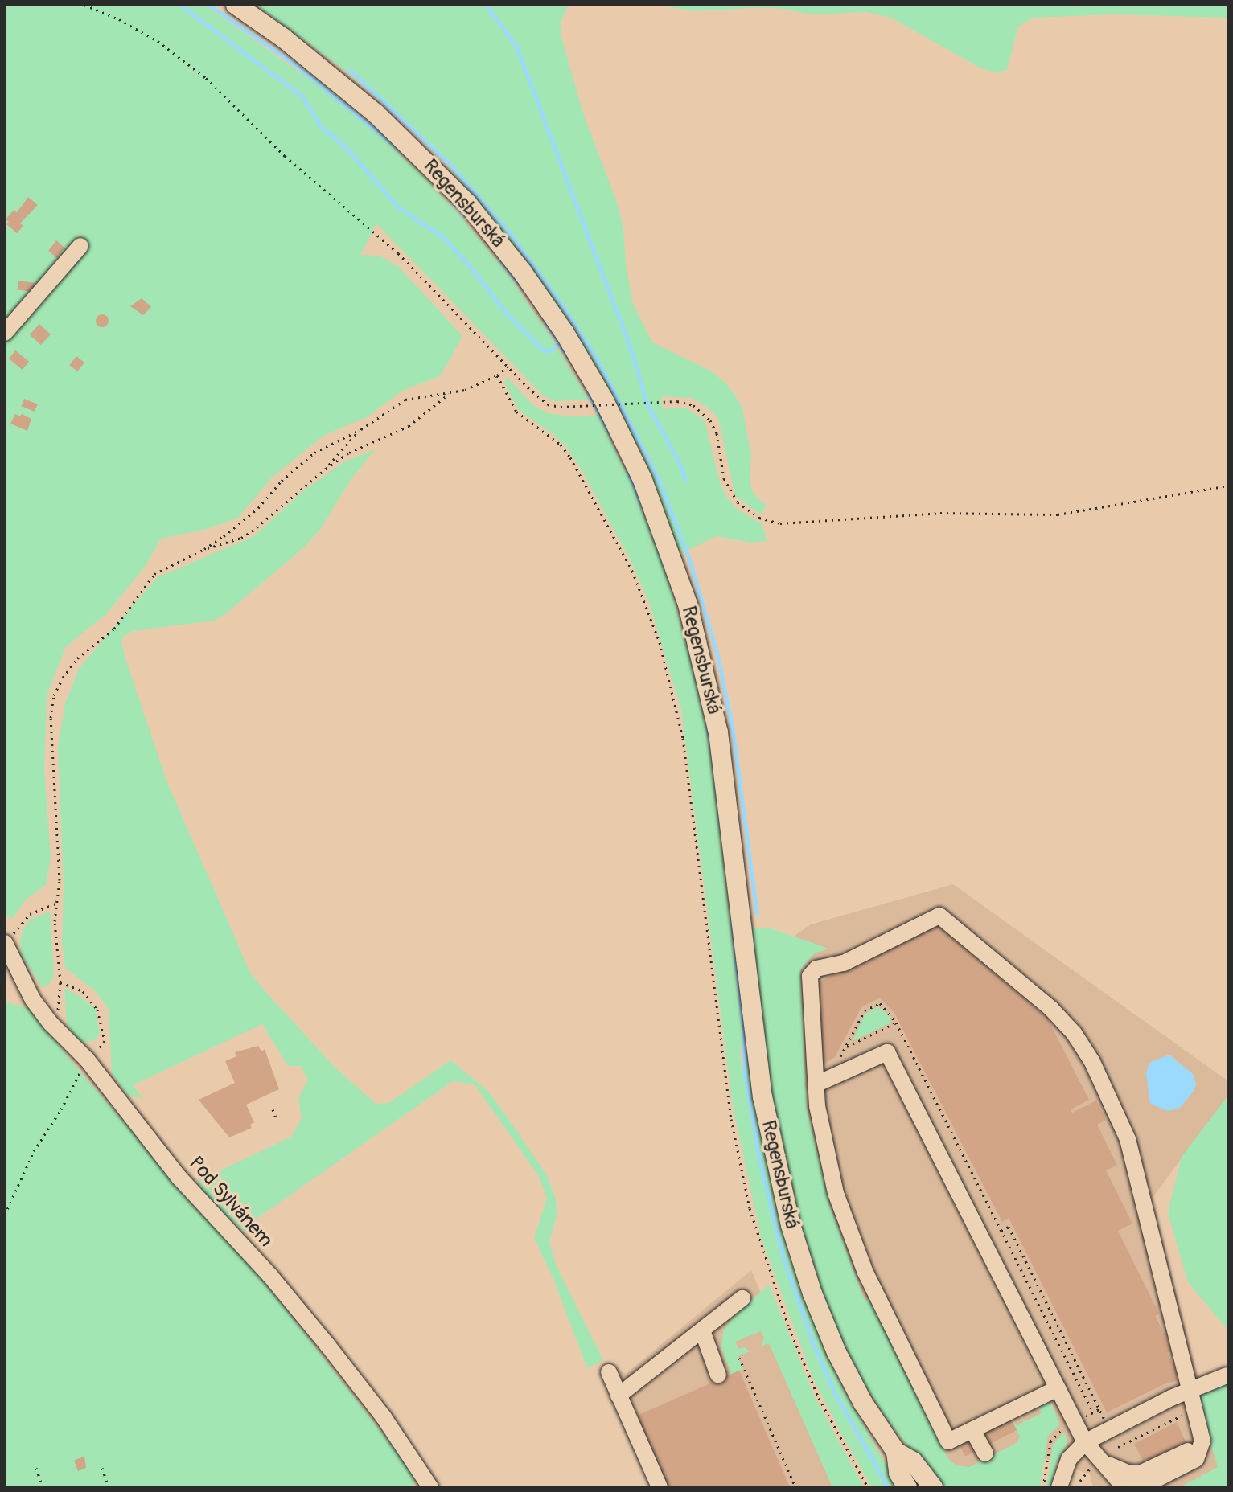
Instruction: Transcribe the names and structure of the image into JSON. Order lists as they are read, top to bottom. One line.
{"streets":{"main road":["Regensburská"],"street":["Pod Sylvánem"]}}
